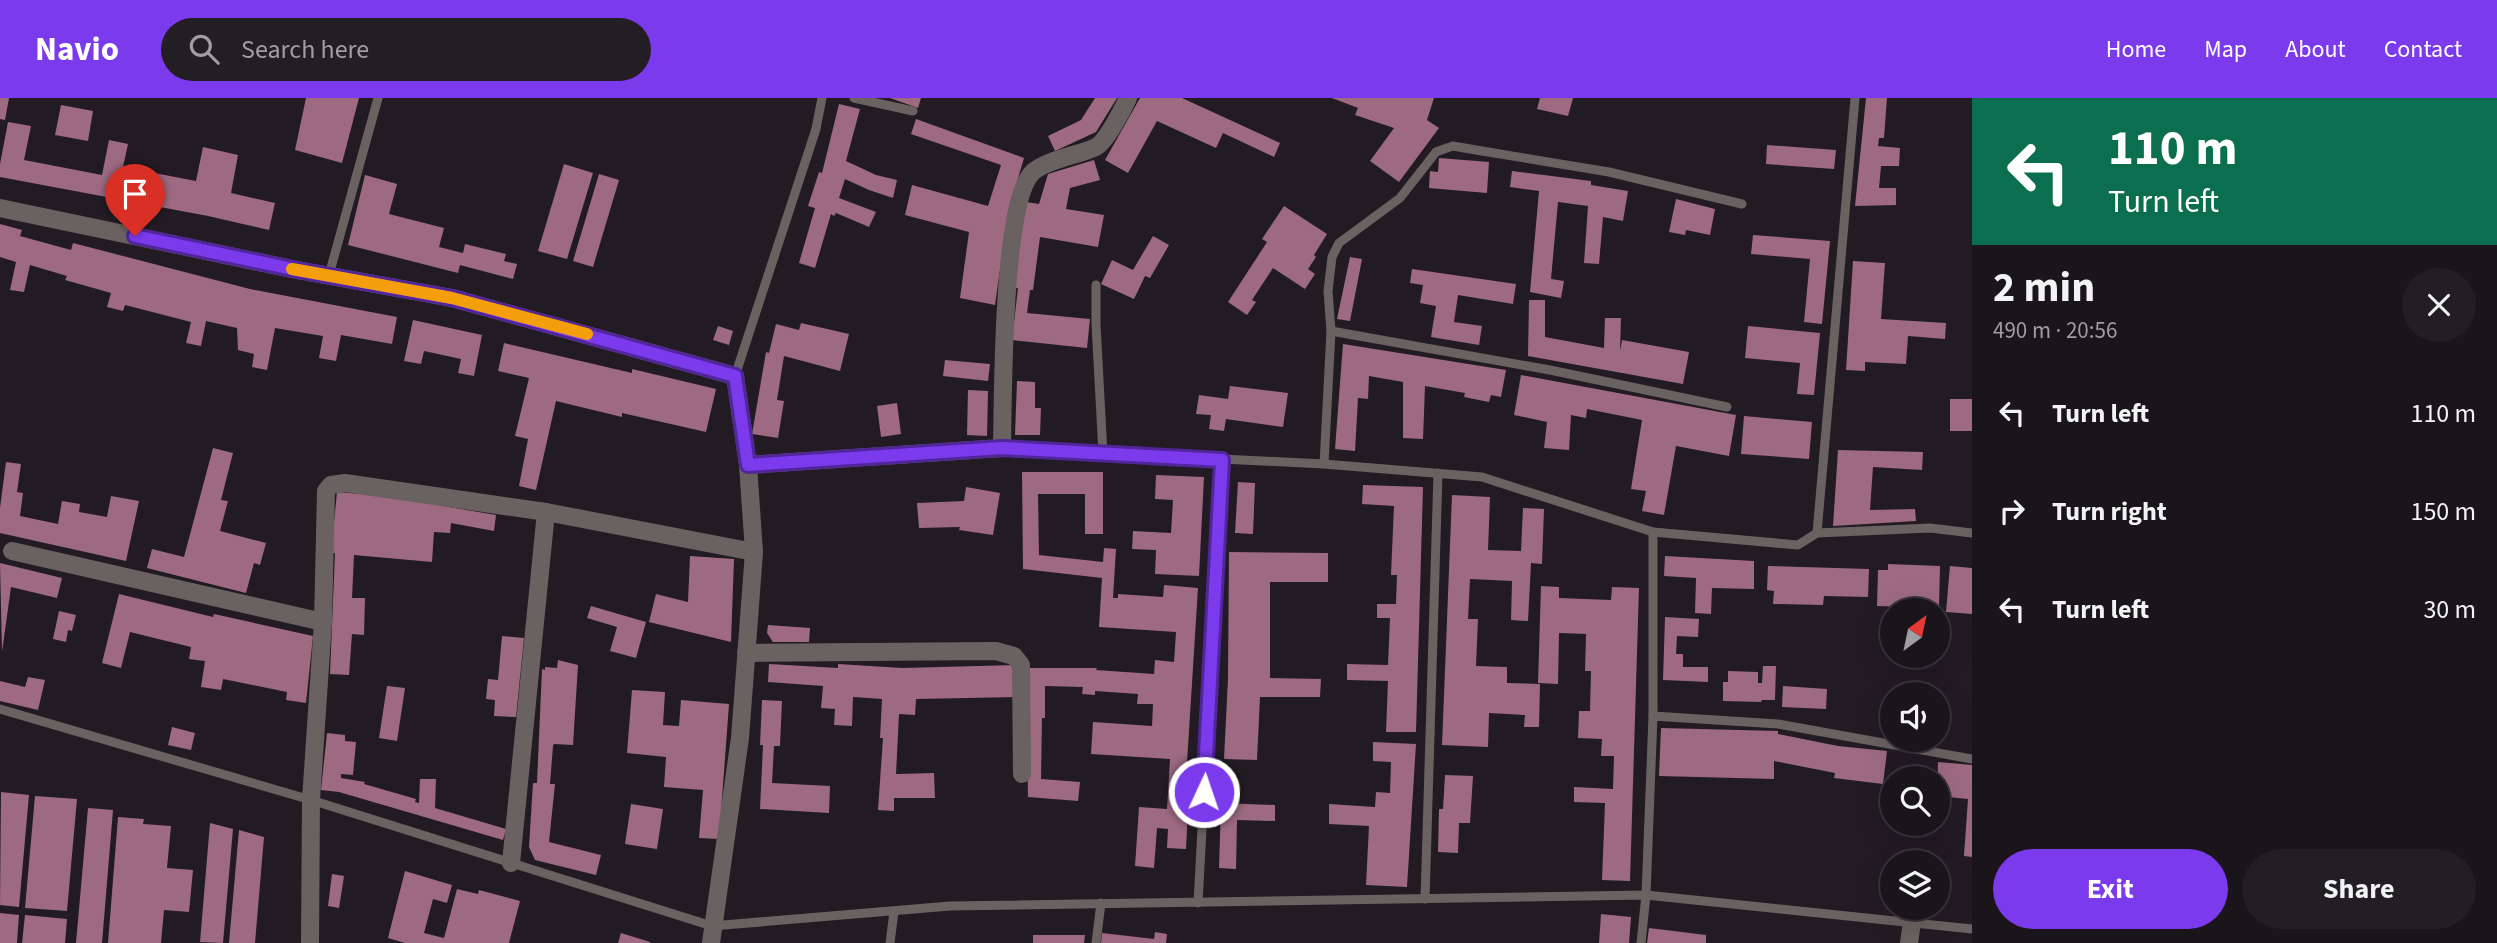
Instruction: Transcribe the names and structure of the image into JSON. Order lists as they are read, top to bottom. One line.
{"north":"top right","page":{"header":"Navio","search":"Search here","nav":["Home","Map","About","Contact"],"turn":["110 m","Turn left"],"heading":["2 min","490 m · 20:56"],"list":[{"name":"Turn left","value":"110 m"},{"name":"Turn right","value":"150 m"},{"name":"Turn left","value":"30 m"}],"buttons":["Exit","Share"]}}
